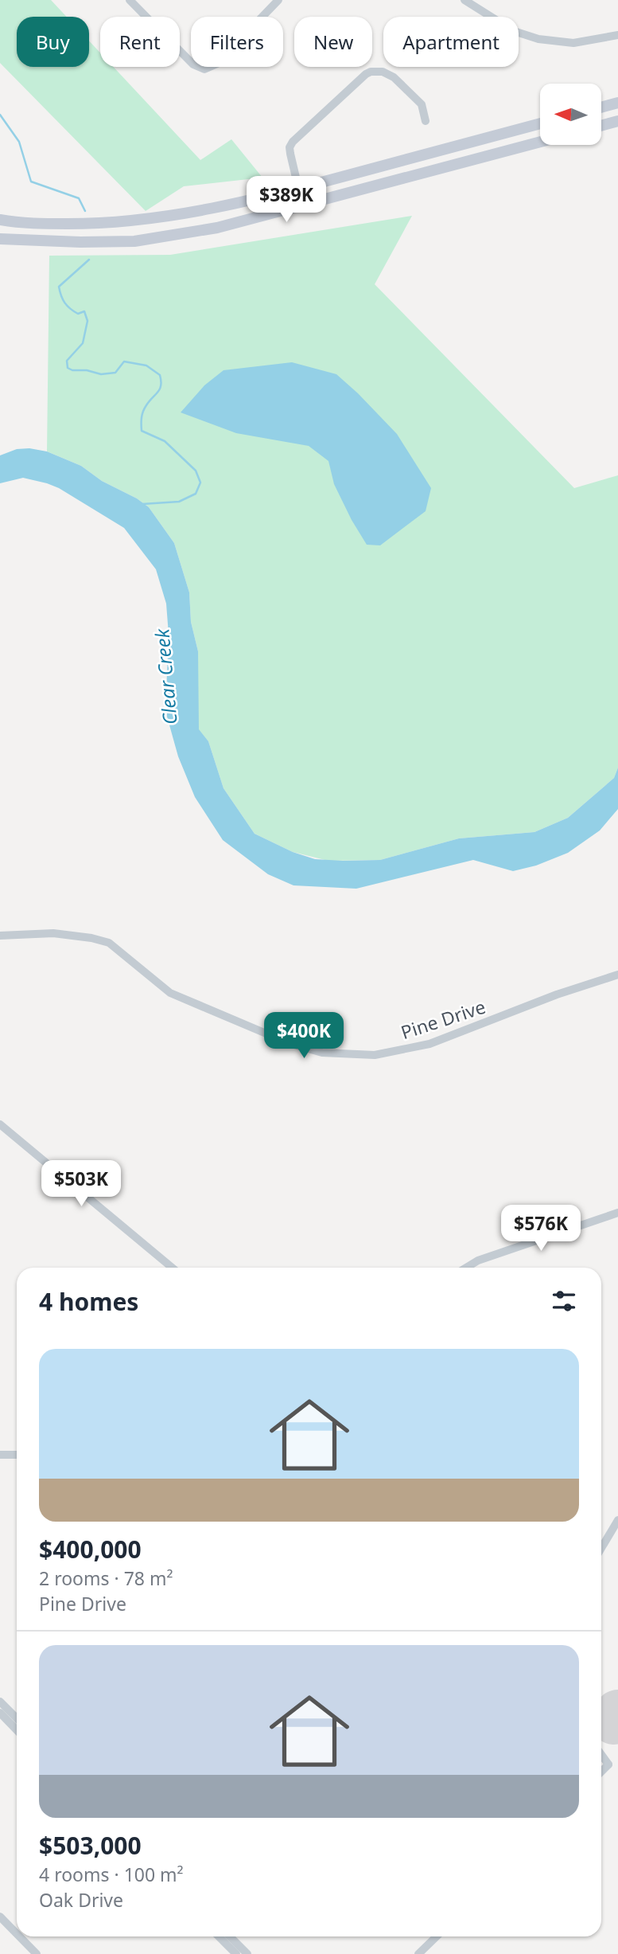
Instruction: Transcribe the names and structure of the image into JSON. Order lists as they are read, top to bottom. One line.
{"streets":{"street":["Pine Drive"]},"water":["Clear Creek"],"north":"left","page":{"chip":["Buy","Rent","Filters","New","Apartment"],"price":["$389K","$400K","$503K","$576K"],"heading":"4 homes","list":[{"name":"$400,000","note":"2 rooms · 78 m² · Pine Drive"},{"name":"$503,000","note":"4 rooms · 100 m² · Oak Drive"}]}}
